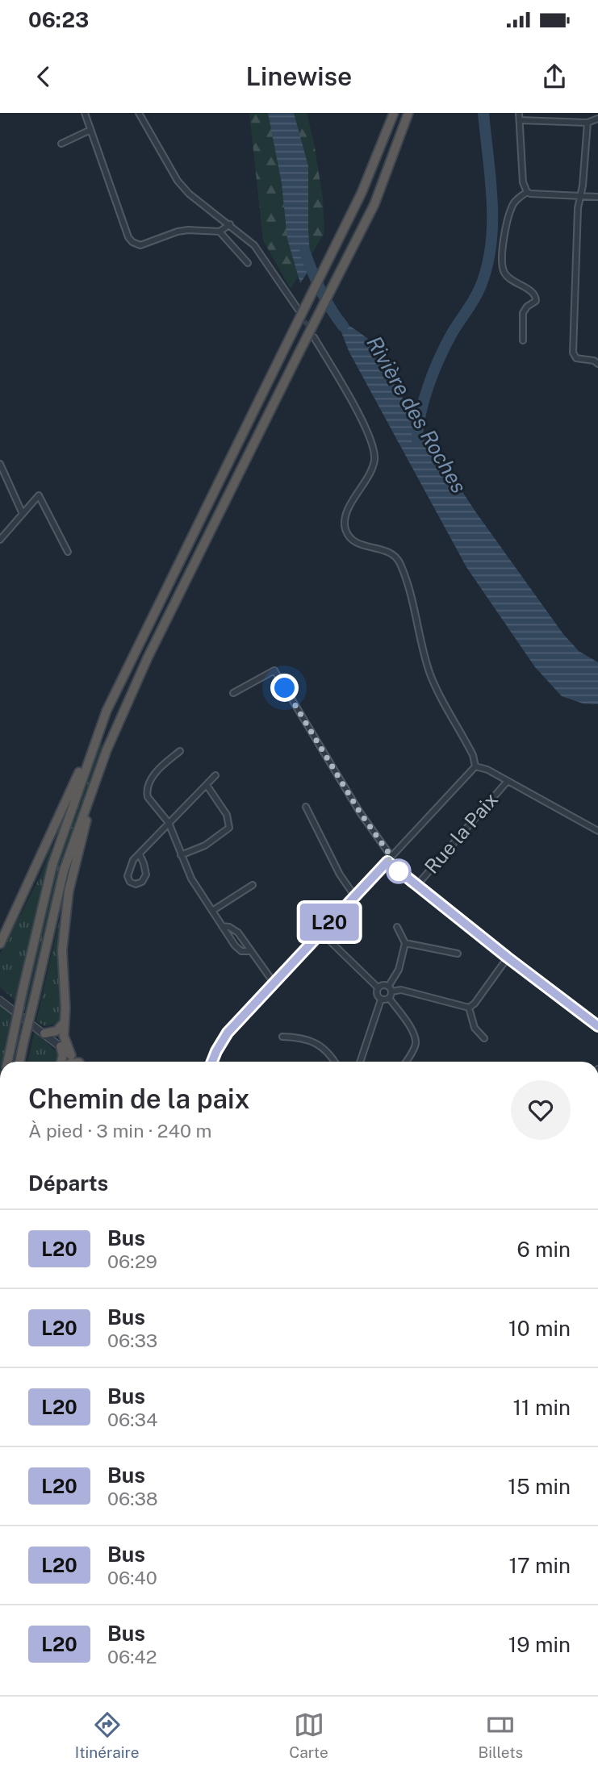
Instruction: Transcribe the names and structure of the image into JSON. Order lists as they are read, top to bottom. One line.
{"streets":{"street":["Rue la Paix"]},"water":["Rivière des Roches"],"lines":["bus line L20"],"page":{"status":"06:23","header":"Linewise","on_map":"L20","heading":[["Chemin de la paix","À pied · 3 min · 240 m"],"Départs"],"list":[{"mark":"L20","name":"Bus","note":"06:29","value":"6 min"},{"mark":"L20","name":"Bus","note":"06:33","value":"10 min"},{"mark":"L20","name":"Bus","note":"06:34","value":"11 min"},{"mark":"L20","name":"Bus","note":"06:38","value":"15 min"},{"mark":"L20","name":"Bus","note":"06:40","value":"17 min"},{"mark":"L20","name":"Bus","note":"06:42","value":"19 min"}],"tabs":["Itinéraire","Carte","Billets"]}}
